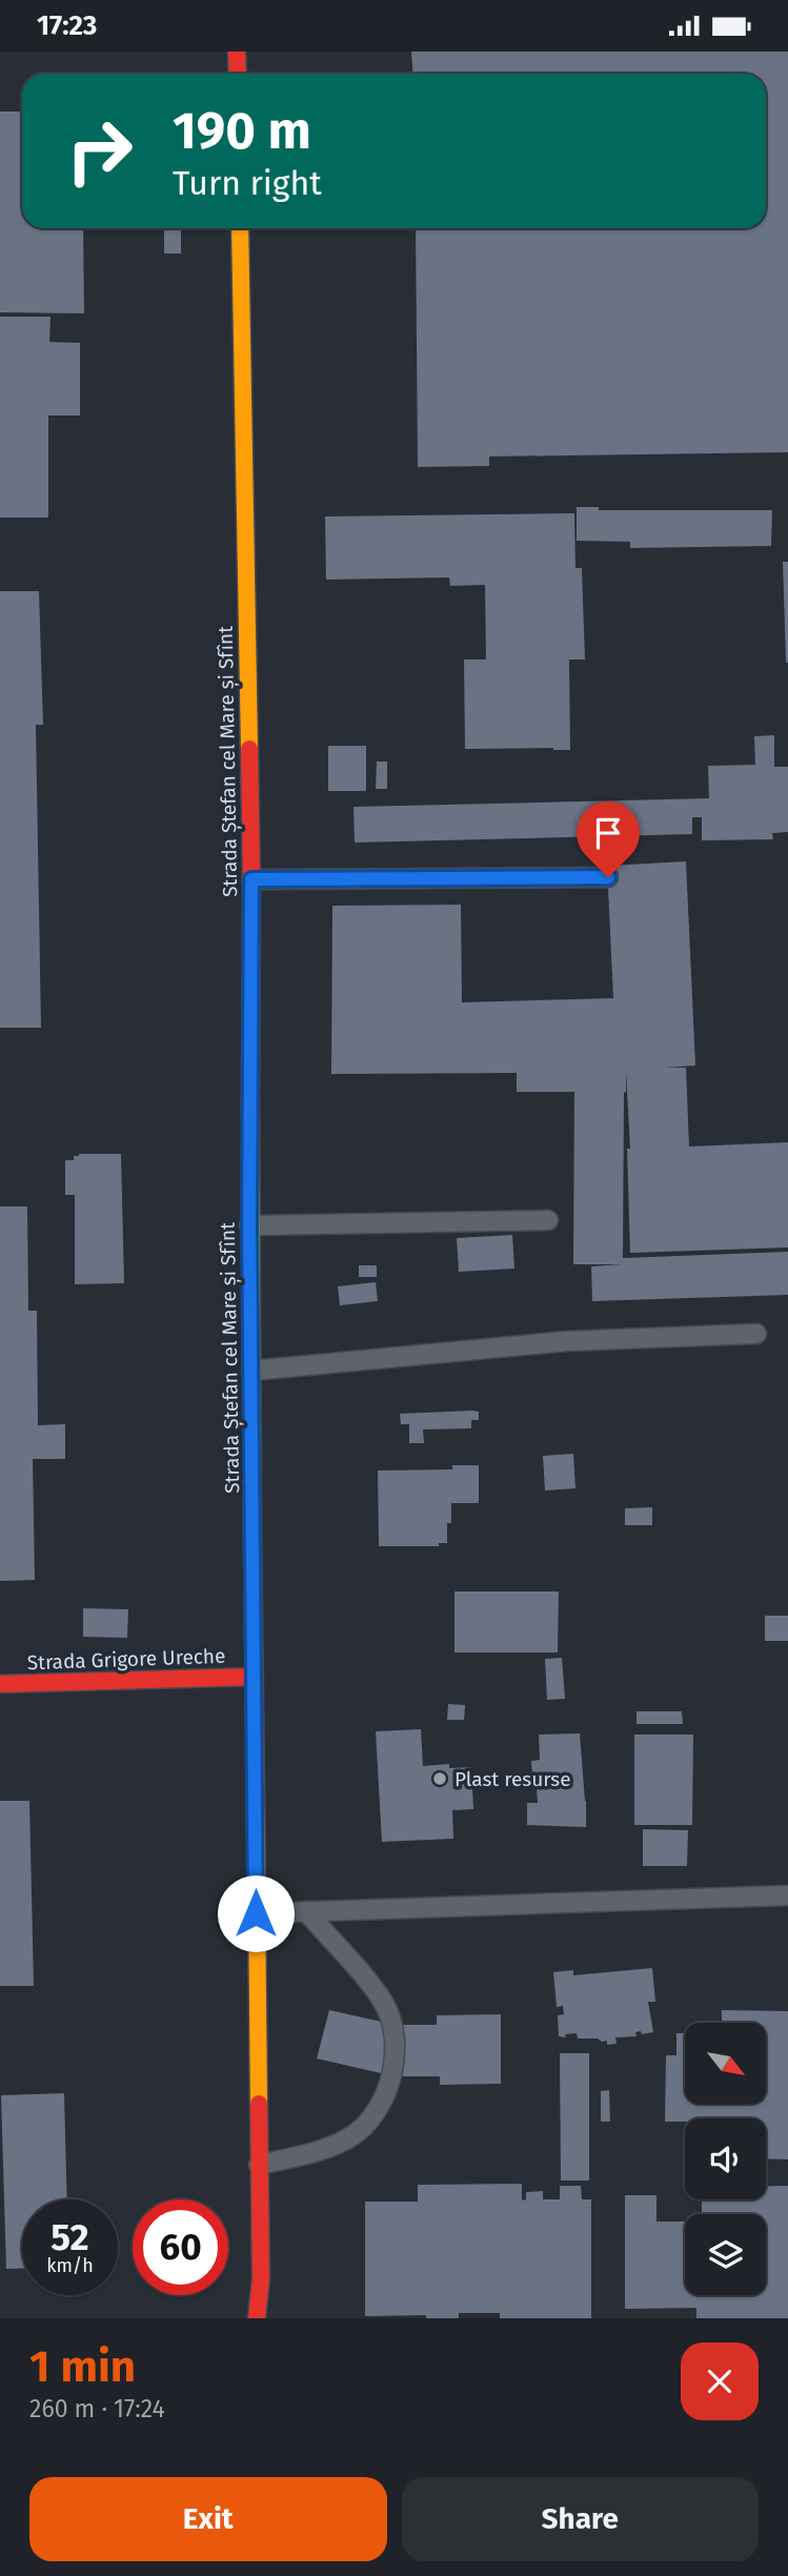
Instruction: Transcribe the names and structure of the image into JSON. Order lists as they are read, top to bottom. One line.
{"streets":{"main road":["Strada Ștefan cel Mare și Sfînt","Strada Grigore Ureche"]},"crossings":[["Strada Ștefan cel Mare și Sfînt","Strada Grigore Ureche"]],"places":["Plast resurse"],"north":"bottom right","page":{"status":"17:23","turn":["190 m","Turn right"],"speed":"52 km/h","limit":"60","heading":["1 min","260 m · 17:24"],"buttons":["Exit","Share"]}}
